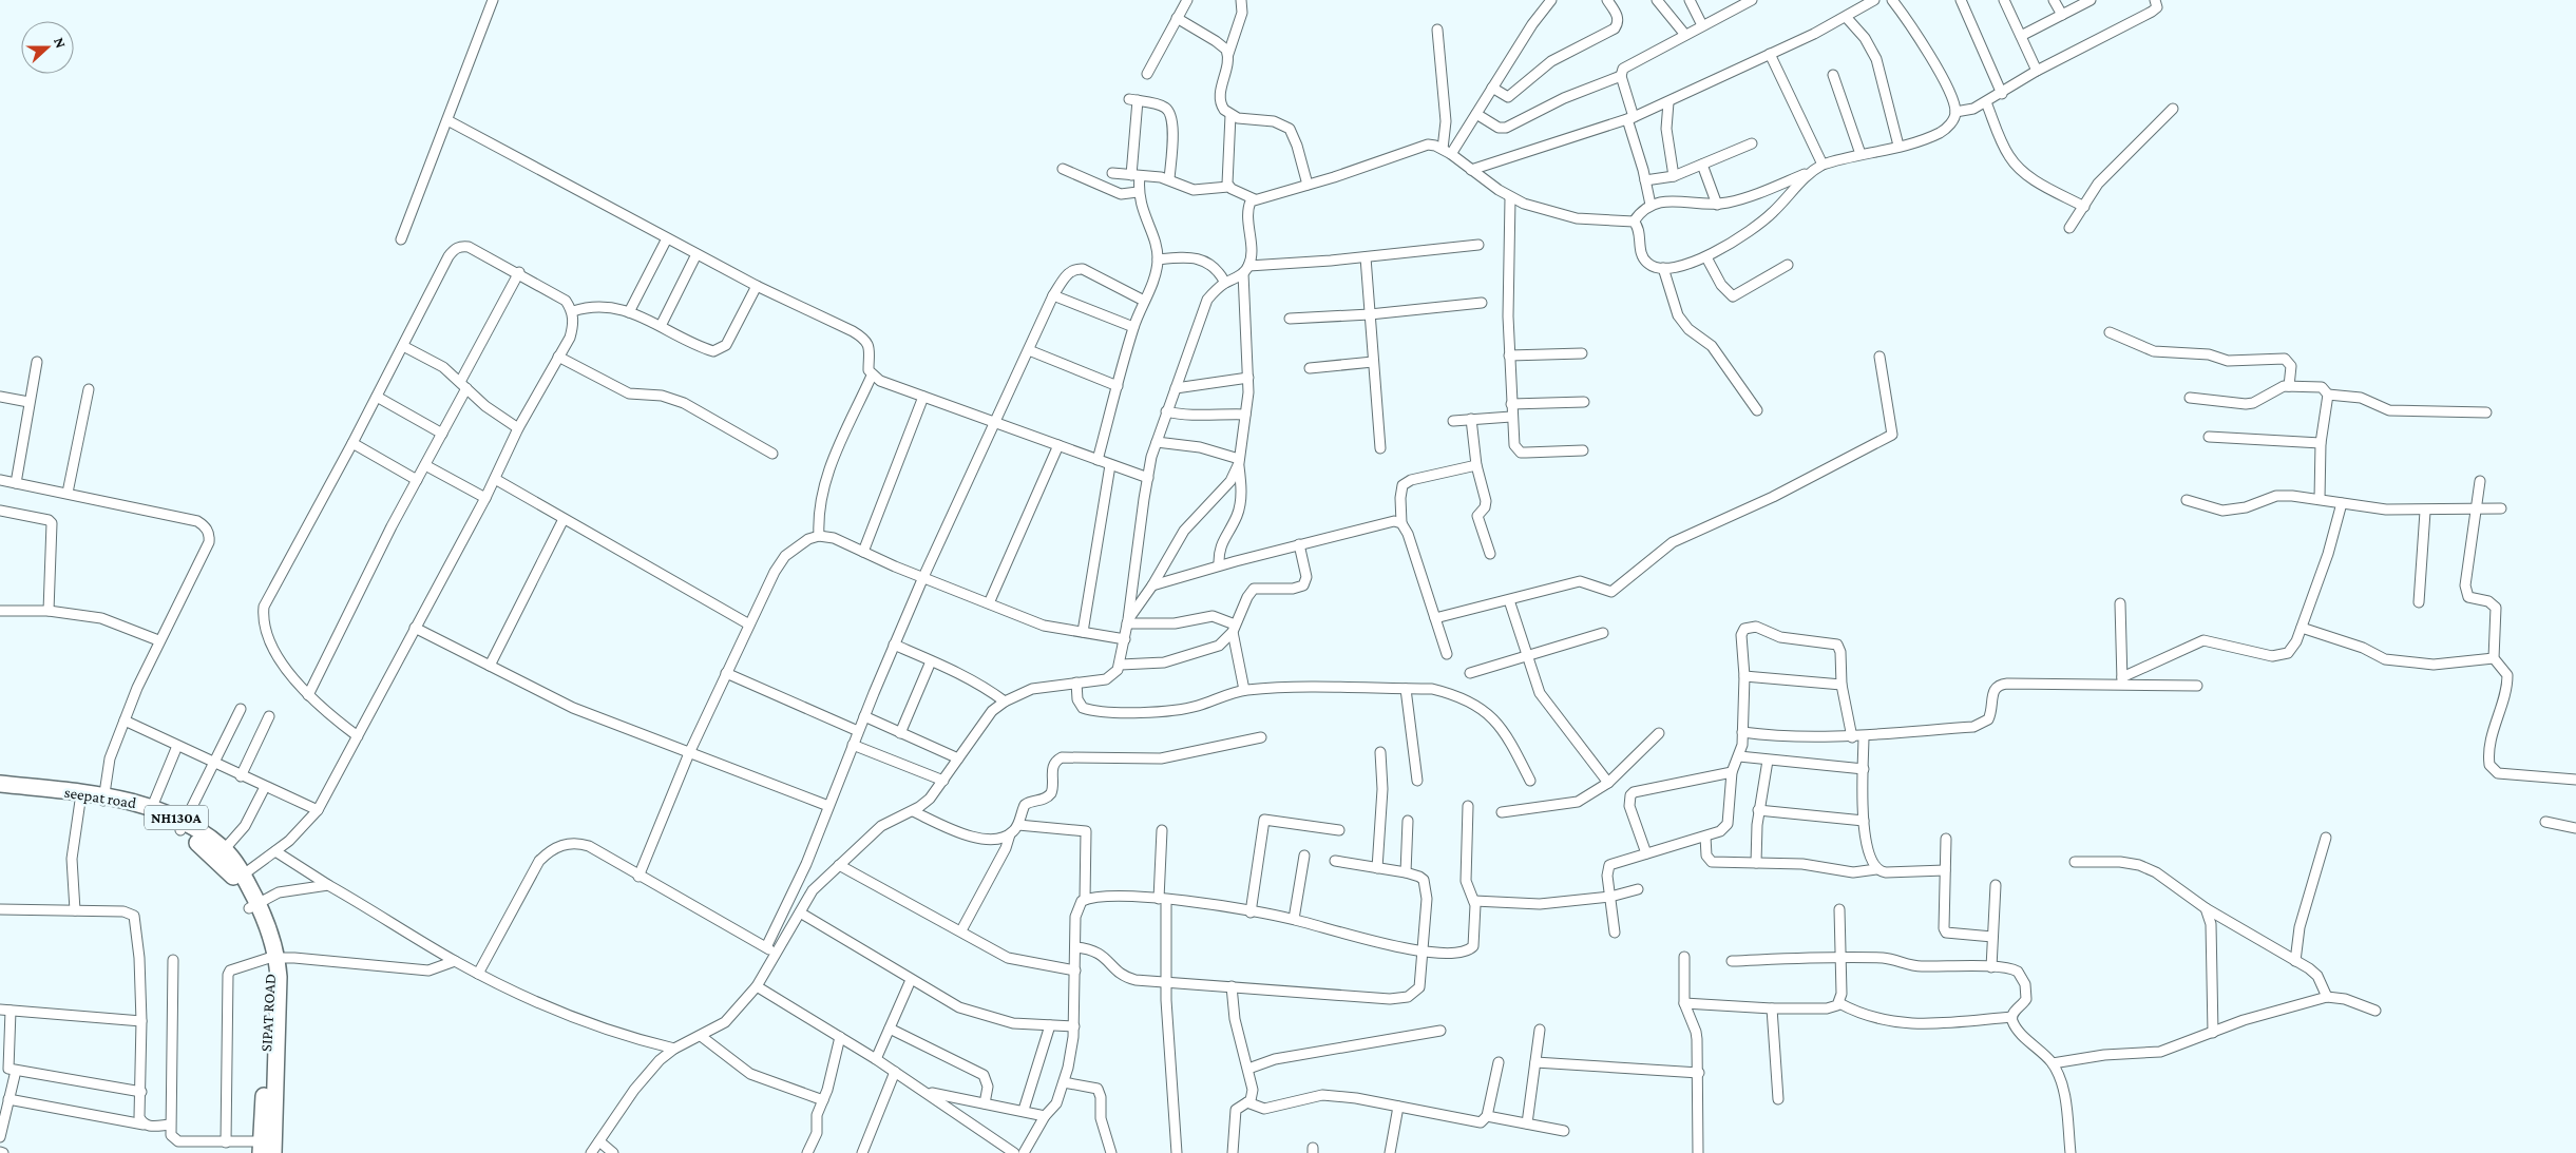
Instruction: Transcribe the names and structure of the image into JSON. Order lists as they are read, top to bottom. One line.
{"streets":{"highway":["seepat road","NH130A","SIPAT ROAD"]},"crossings":[["seepat road","SIPAT ROAD"]],"north":"right"}
